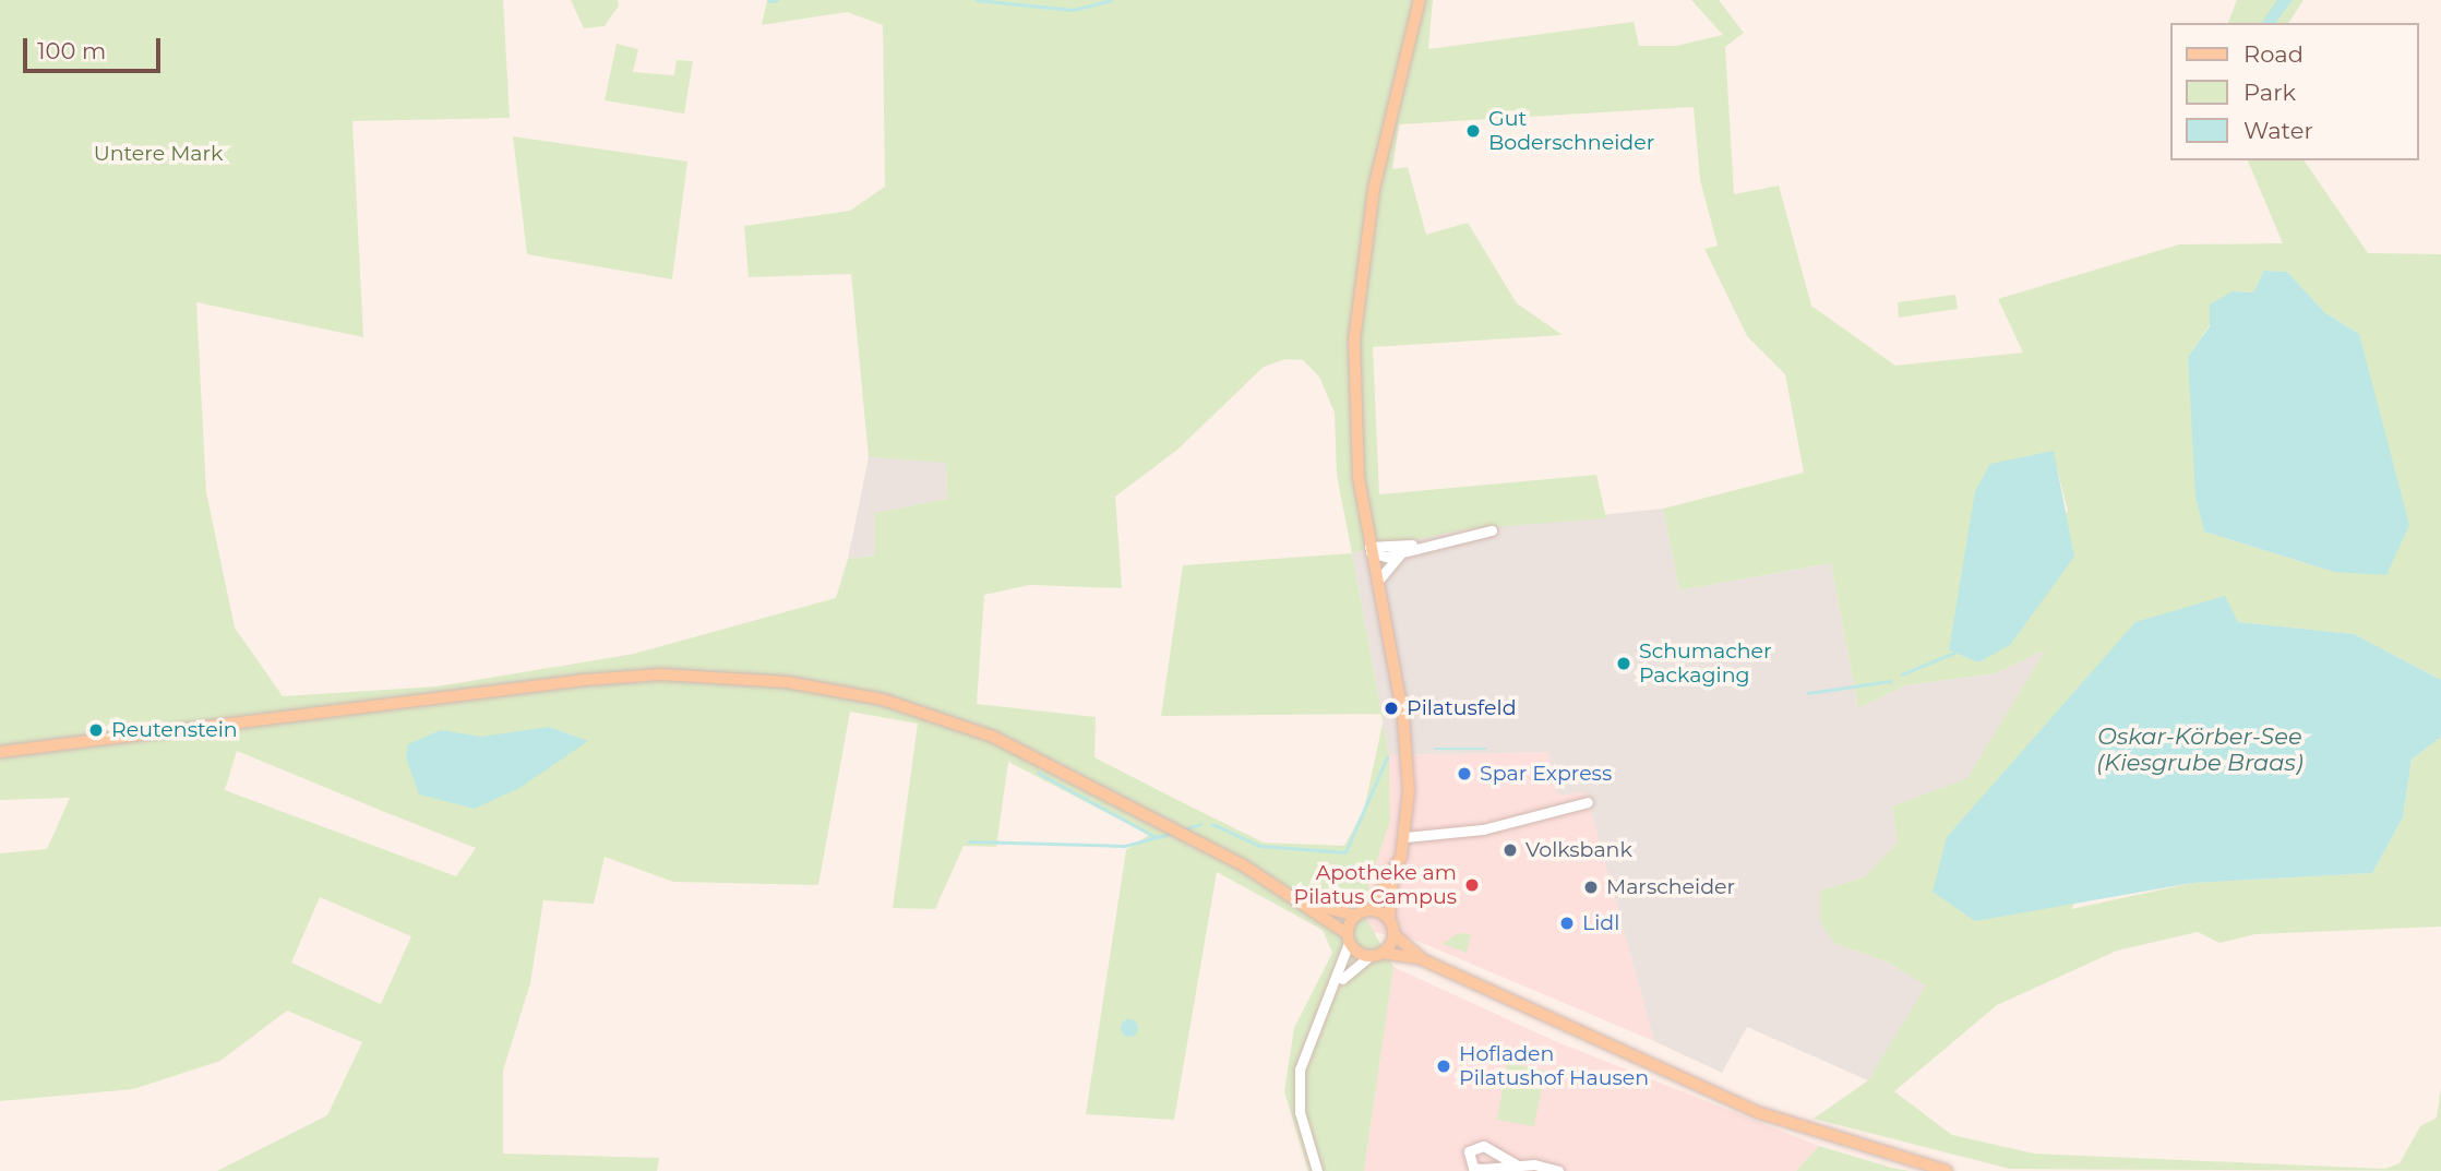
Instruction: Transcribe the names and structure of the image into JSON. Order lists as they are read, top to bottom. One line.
{"water":["Oskar-Körber-See (Kiesgrube Braas)"],"parks":["Untere Mark"],"places":["Gut Boderschneider","Schumacher Packaging","Pilatusfeld","Reutenstein","Spar Express","Volksbank","Apotheke am Pilatus Campus","Marscheider","Lidl","Hofladen Pilatushof Hausen"],"legend":["Road","Park","Water"],"scale_bar":"100 m"}
